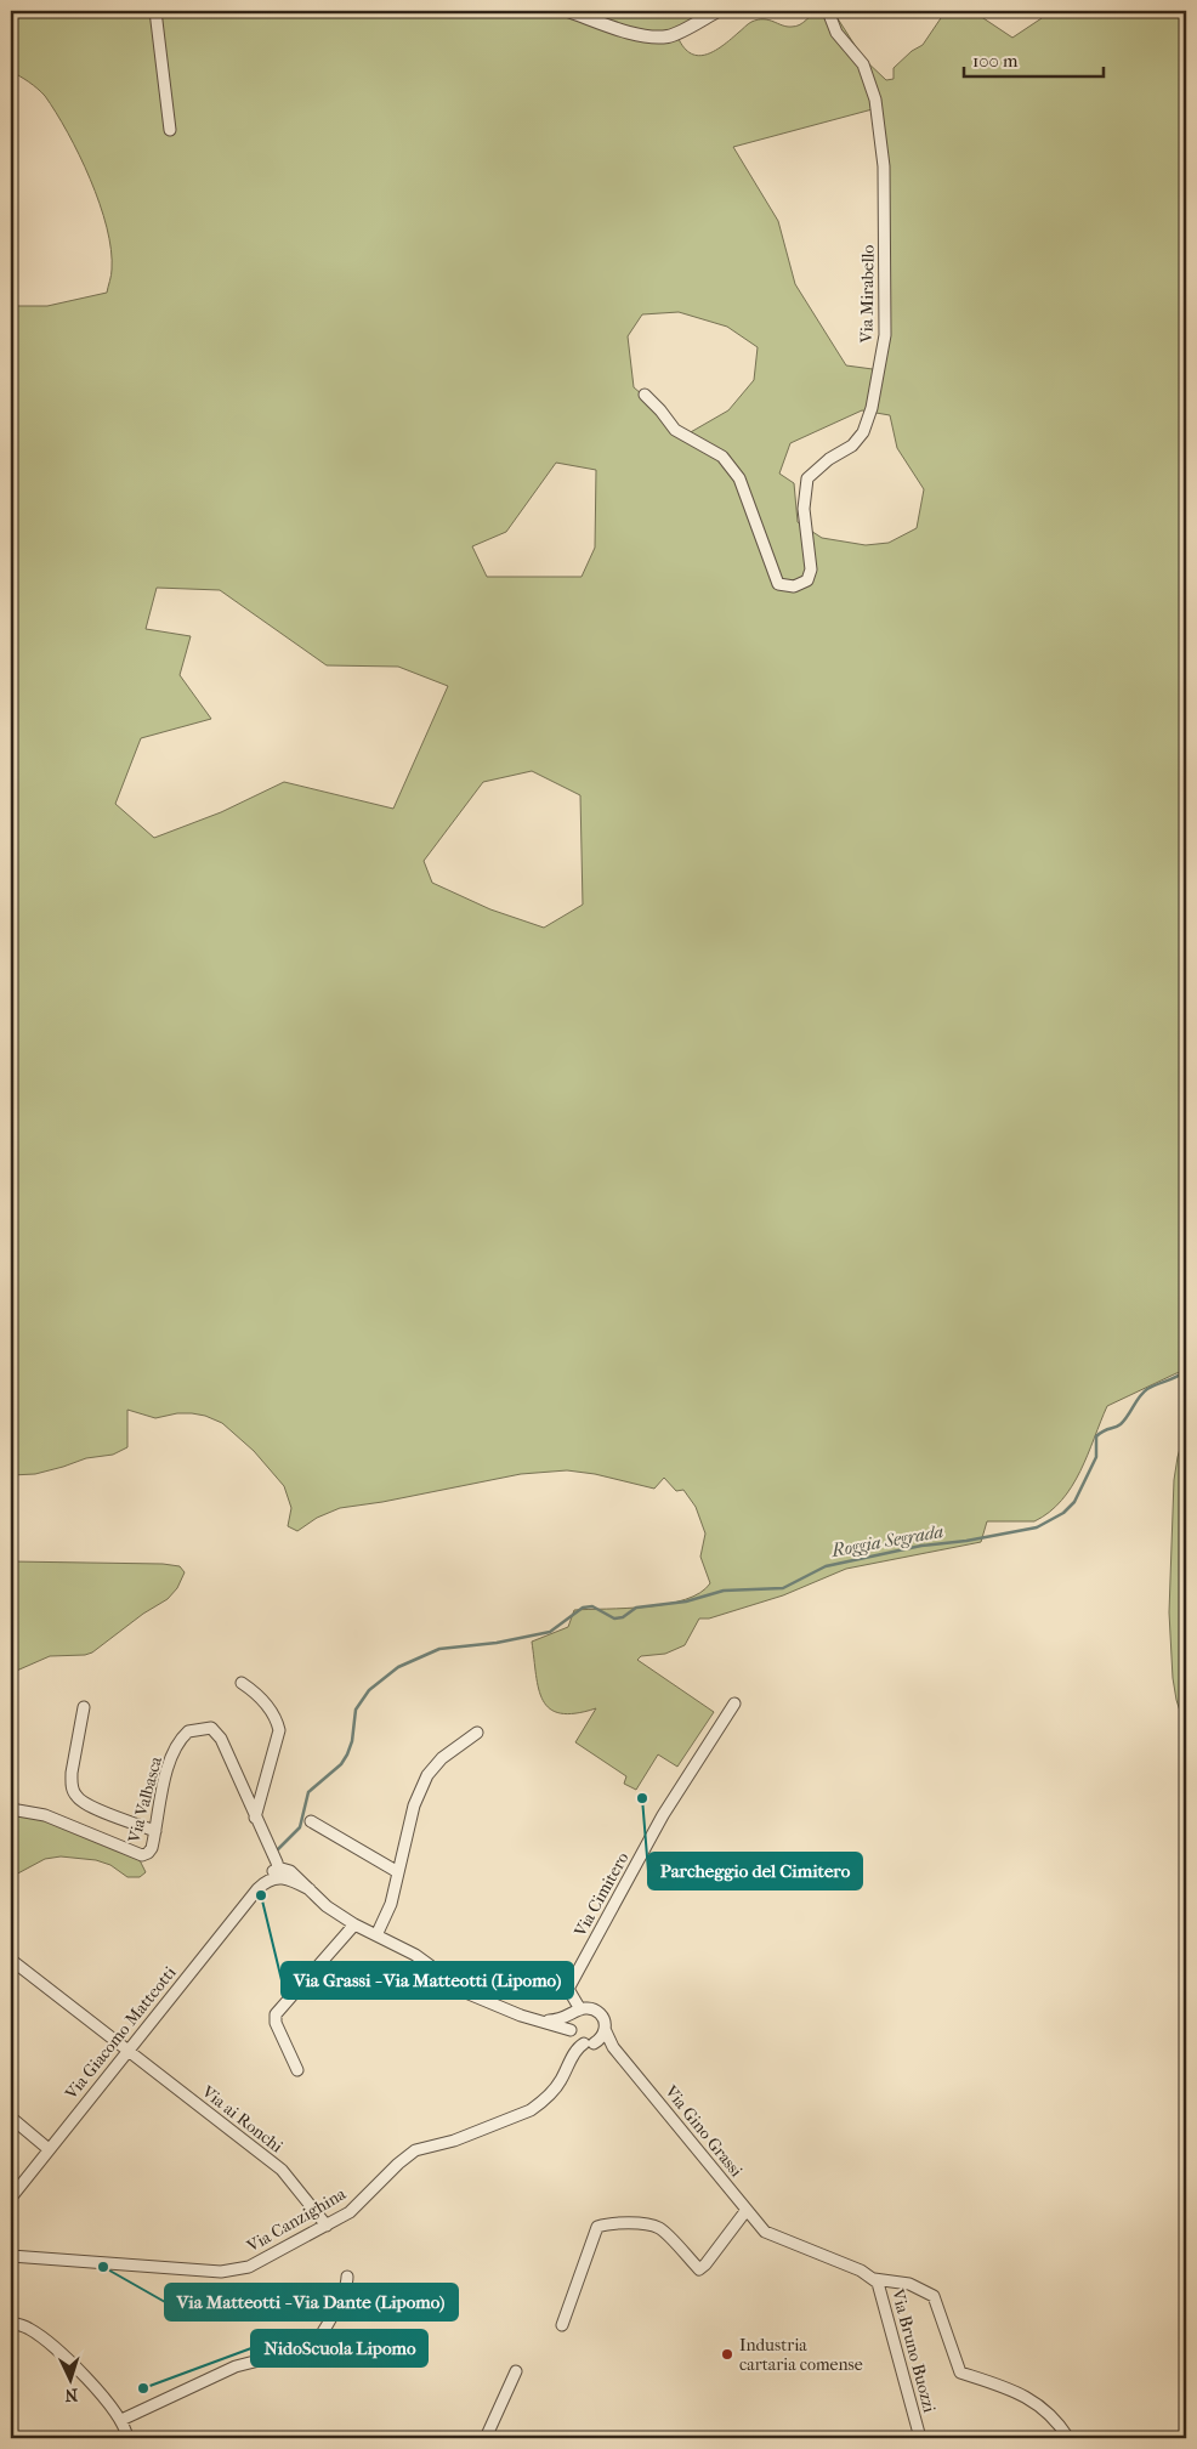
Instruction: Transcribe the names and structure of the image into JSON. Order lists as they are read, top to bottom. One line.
{"streets":{"street":["Via Mirabello","Via Valbasca","Via Cimitero","Via Giacomo Matteotti","Via ai Ronchi","Via Gino Grassi","Via Canzighina","Via Bruno Buozzi"]},"crossings":[["Via Valbasca","Via Giacomo Matteotti"],["Via Cimitero","Via Gino Grassi"],["Via Cimitero","Via Canzighina"],["Via Giacomo Matteotti","Via ai Ronchi"],["Via ai Ronchi","Via Canzighina"],["Via Gino Grassi","Via Canzighina"],["Via Gino Grassi","Via Bruno Buozzi"]],"water":["Roggia Segrada"],"places":["Parcheggio del Cimitero","Via Grassi - Via Matteotti (Lipomo)","Via Matteotti - Via Dante (Lipomo)","Industria cartaria comense","NidoScuola Lipomo"],"scale_bar":"100 m","north":"bottom"}
